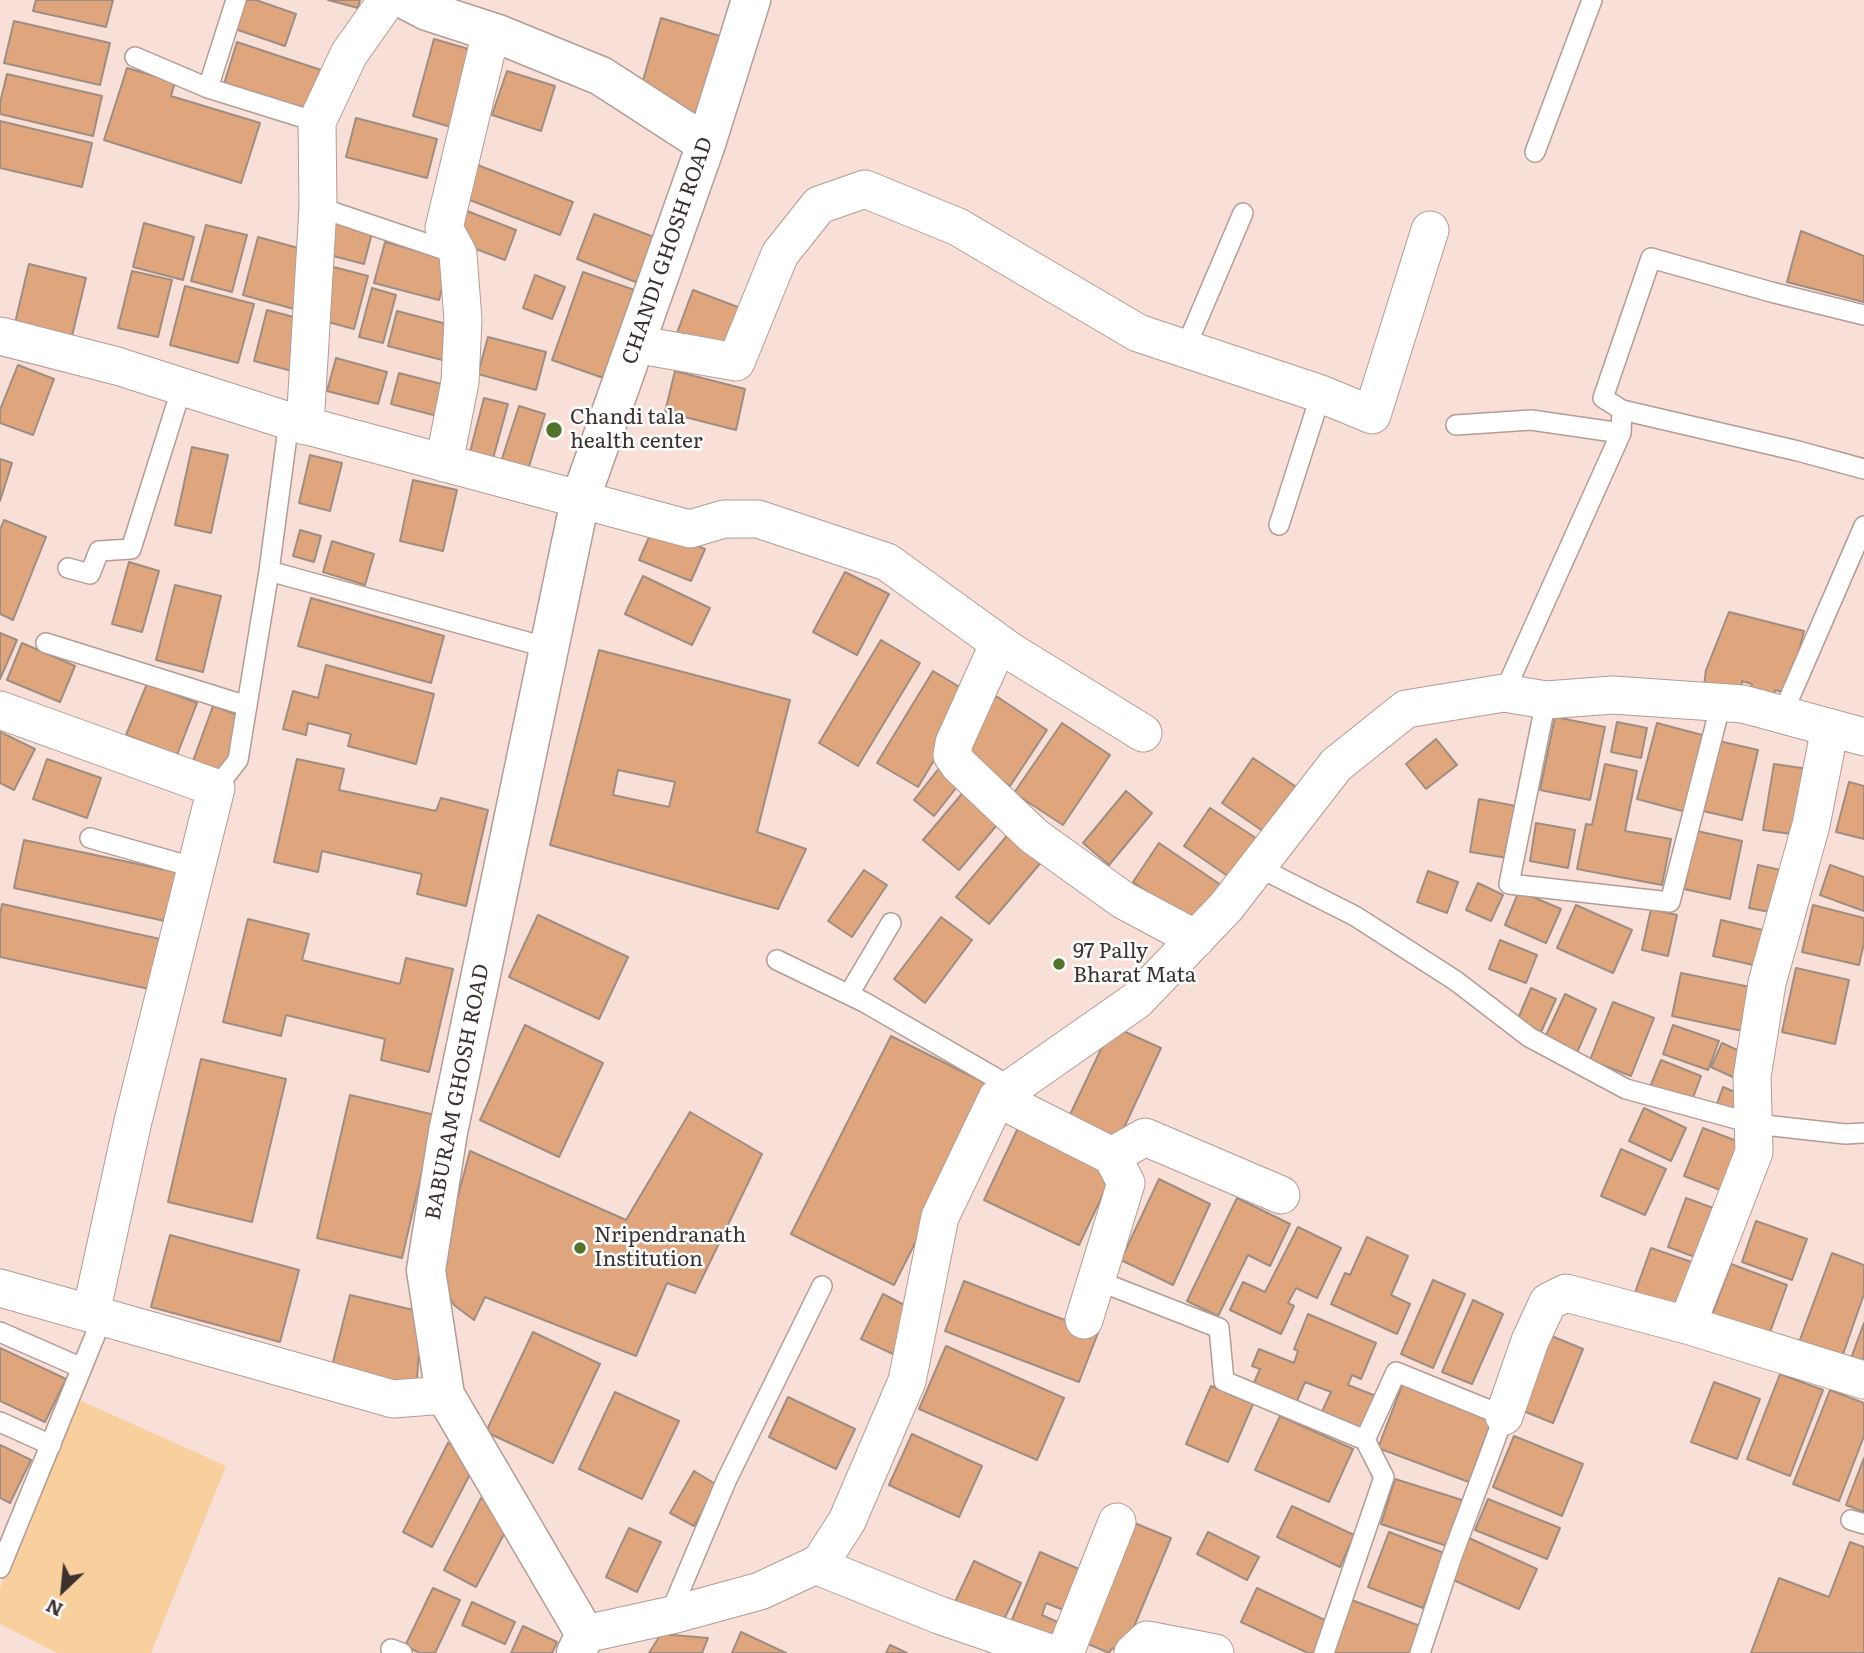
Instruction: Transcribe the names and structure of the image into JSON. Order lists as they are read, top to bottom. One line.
{"streets":{"street":["CHANDI GHOSH ROAD","BABURAM GHOSH ROAD"]},"crossings":[["CHANDI GHOSH ROAD","BABURAM GHOSH ROAD"]],"places":["Chandi tala health center","97 Pally Bharat Mata","Nripendranath Institution"],"north":"bottom left"}
